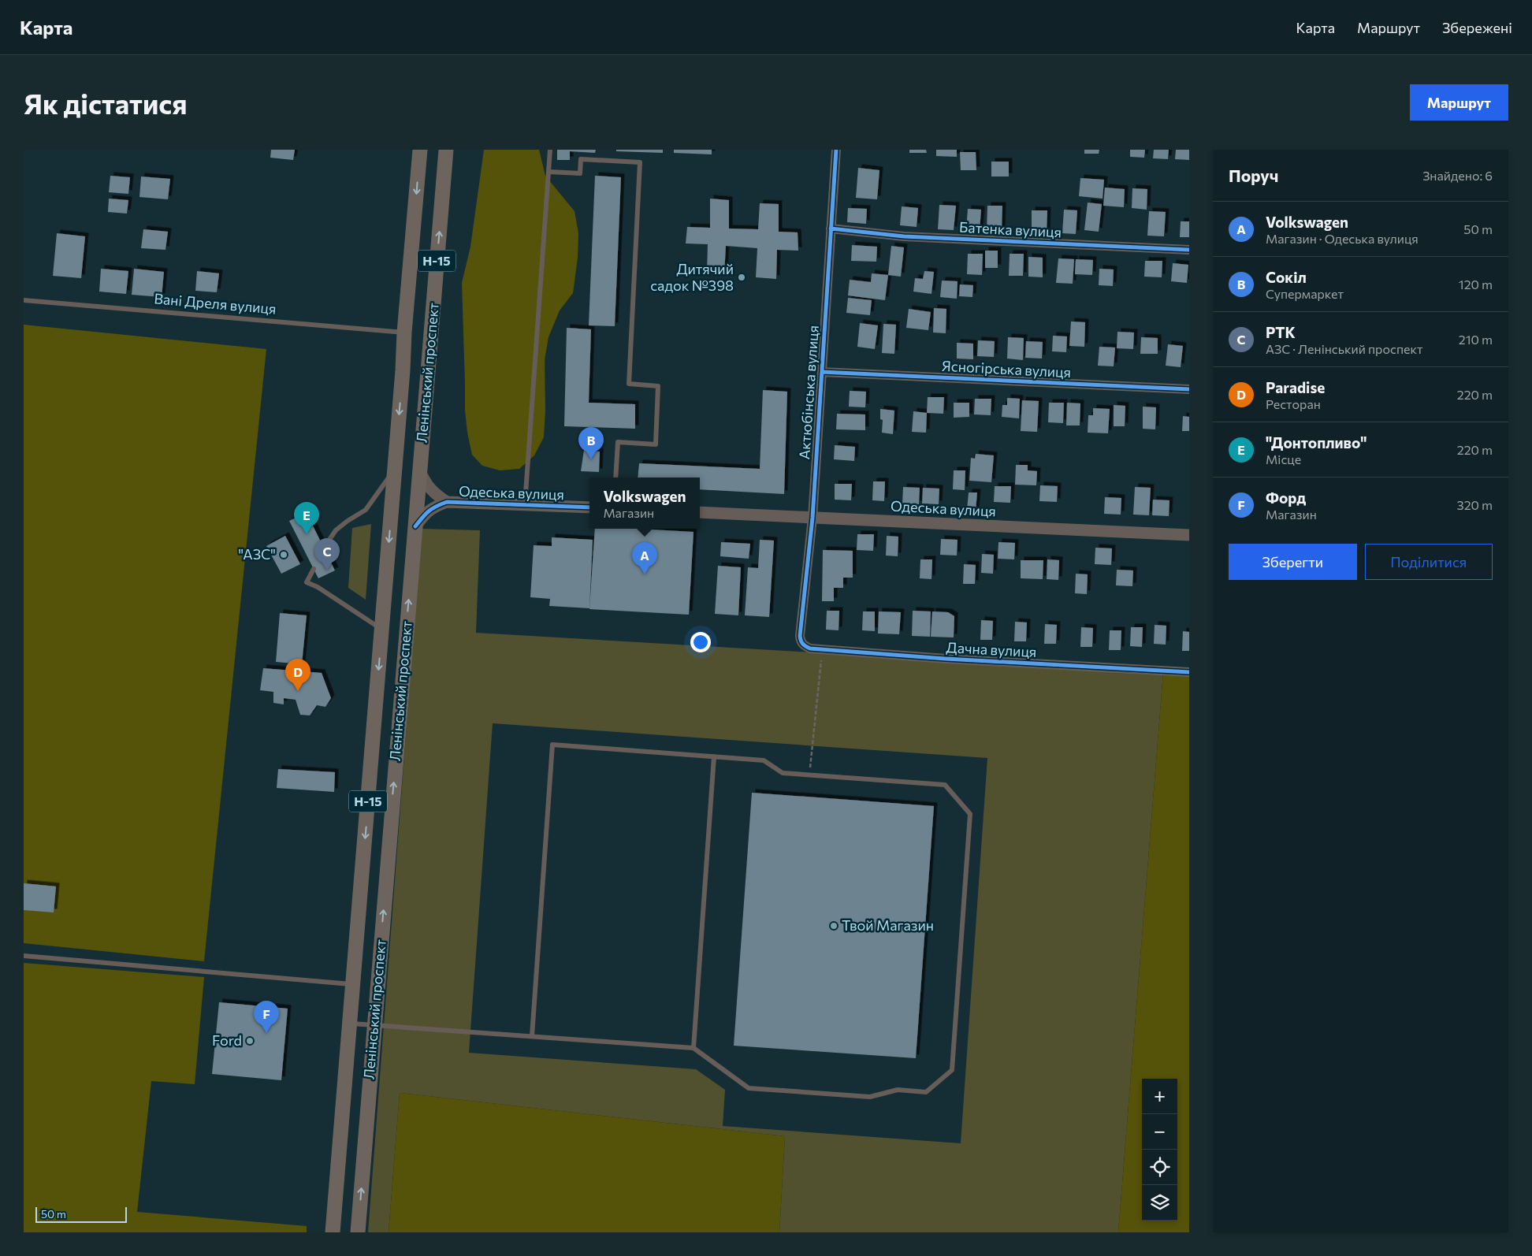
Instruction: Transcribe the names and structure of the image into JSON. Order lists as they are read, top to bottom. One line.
{"streets":{"main road":["Н-15","Ленінський проспект"],"street":["Батенка вулиця","Ясногірська вулиця","Актюбінська вулиця","Одеська вулиця","Дачна вулиця"],"lane":["Вані Дреля вулиця"]},"crossings":[["Батенка вулиця","Актюбінська вулиця"],["Вані Дреля вулиця","Ленінський проспект"],["Ясногірська вулиця","Актюбінська вулиця"],["Ленінський проспект","Одеська вулиця"],["Актюбінська вулиця","Одеська вулиця"],["Актюбінська вулиця","Дачна вулиця"]],"places":["Дитячий садок №398","\"АЗС\"","Твой Магазин","Ford"],"scale_bar":"50 m","page":{"header":"Карта","nav":["Карта","Маршрут","Збережені"],"buttons":["Маршрут",["Зберегти","Поділитися"]],"title":"Як дістатися","heading":["Поруч","Знайдено: 6"],"list":[{"mark":"A","name":"Volkswagen","note":"Магазин · Одеська вулиця","value":"50 m"},{"mark":"B","name":"Сокіл","note":"Супермаркет","value":"120 m"},{"mark":"C","name":"РТК","note":"АЗС · Ленінський проспект","value":"210 m"},{"mark":"D","name":"Paradise","note":"Ресторан","value":"220 m"},{"mark":"E","name":"\"Донтопливо\"","note":"Місце","value":"220 m"},{"mark":"F","name":"Форд","note":"Магазин","value":"320 m"}],"pins":["B","E","C","A","D","F"],"popup":["Volkswagen","Магазин"],"map_buttons":["+","−"],"scale":"50 m"}}
